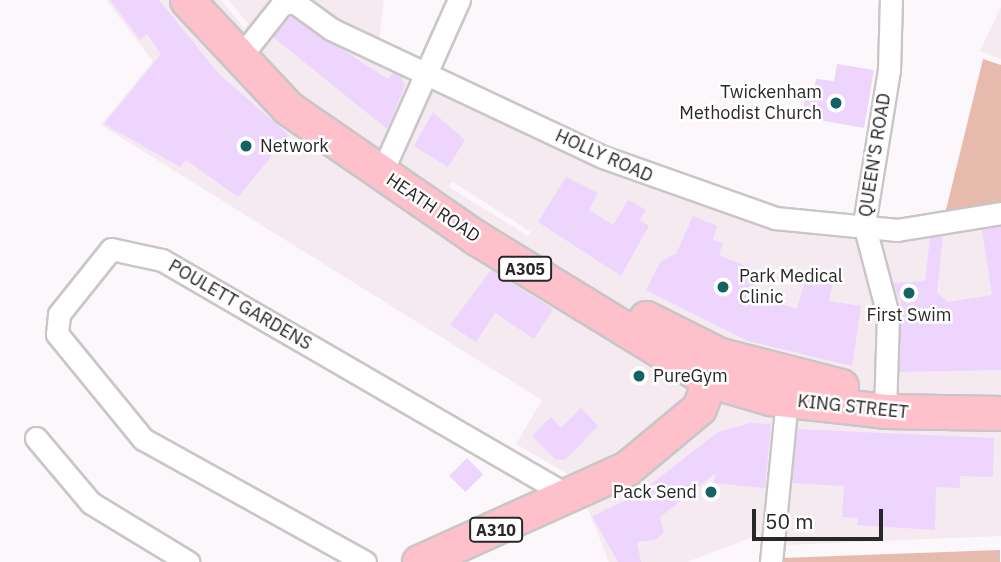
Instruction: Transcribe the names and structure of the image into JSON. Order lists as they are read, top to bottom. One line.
{"streets":{"main road":["HEATH ROAD","A305","KING STREET","A310"],"street":["QUEEN'S ROAD","HOLLY ROAD","POULETT GARDENS"]},"crossings":[["QUEEN'S ROAD","HOLLY ROAD"],["QUEEN'S ROAD","KING STREET"],["HOLLY ROAD","HEATH ROAD"],["HEATH ROAD","KING STREET"],["HEATH ROAD","A310"],["POULETT GARDENS","A310"],["KING STREET","A310"]],"places":["Twickenham Methodist Church","Network","Park Medical Clinic","First Swim","PureGym","Pack Send"],"scale_bar":"50 m"}
